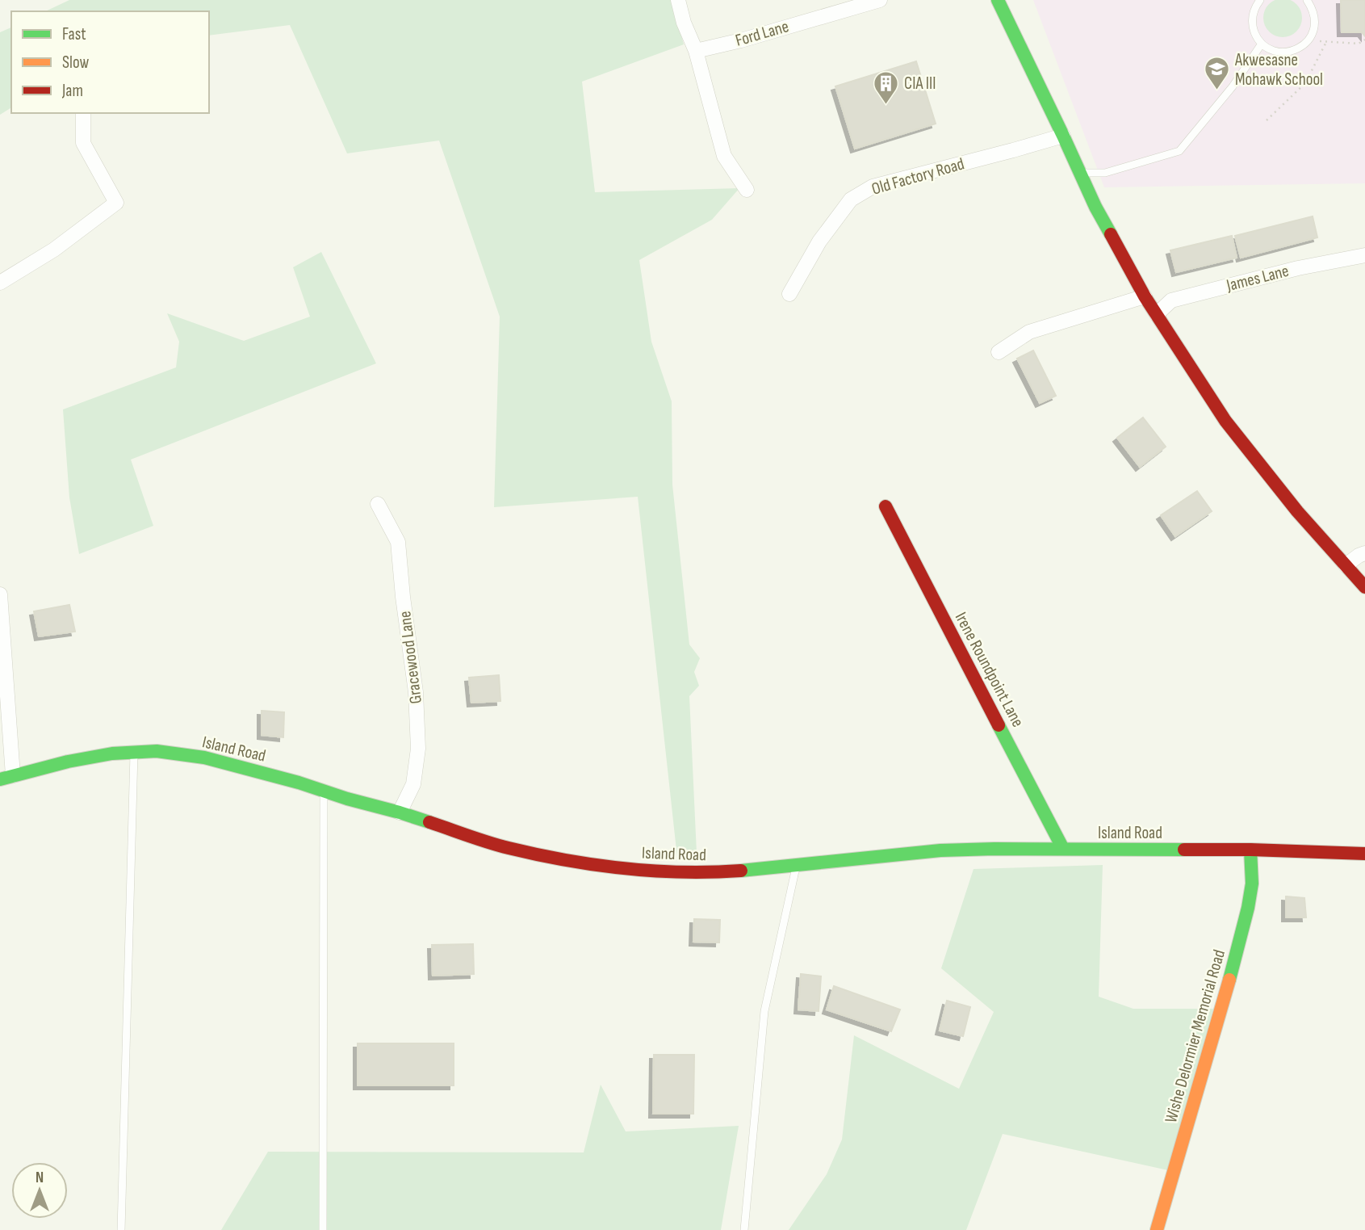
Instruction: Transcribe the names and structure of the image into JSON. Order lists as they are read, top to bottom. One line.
{"streets":{"street":["Ford Lane","Old Factory Road","James Lane","Gracewood Lane","Irene Roundpoint Lane","Island Road","Wishe Delormier Memorial Road"]},"crossings":[["Gracewood Lane","Island Road"],["Irene Roundpoint Lane","Island Road"],["Island Road","Wishe Delormier Memorial Road"]],"places":{"school or university":["Akwesasne Mohawk School"],"building":["CIA III"]},"legend":["Fast","Slow","Jam"],"north":"top"}
